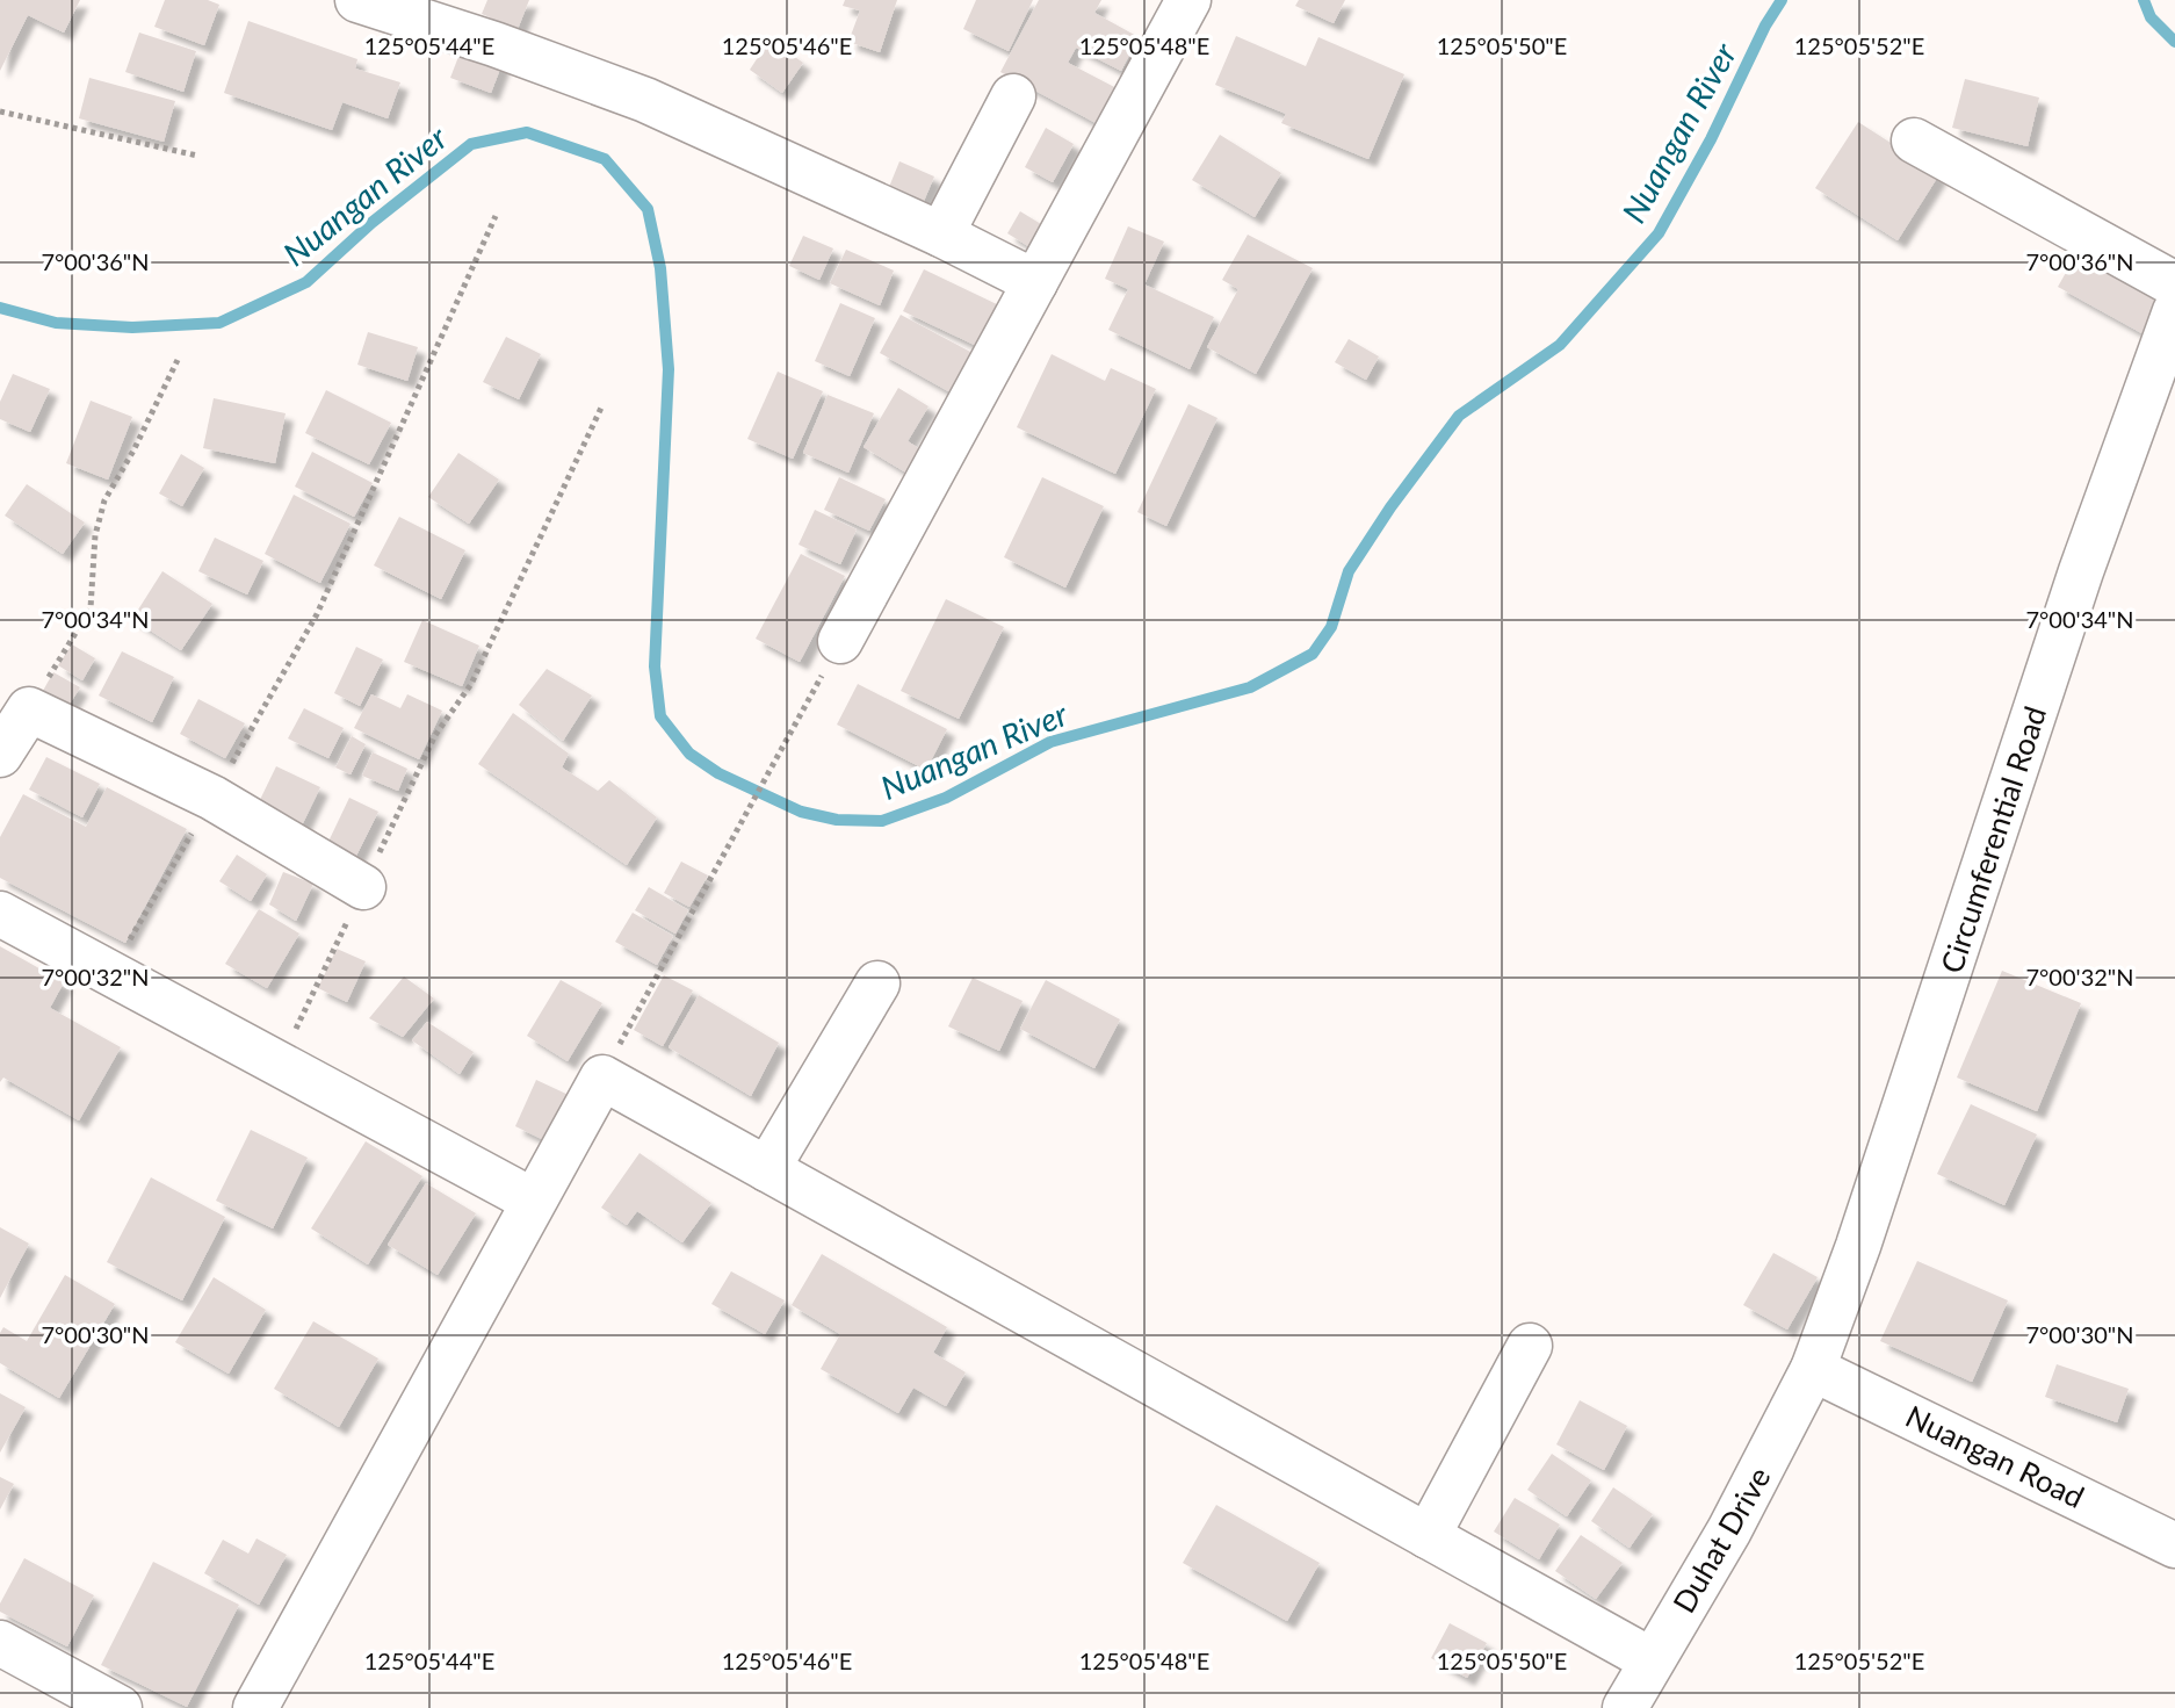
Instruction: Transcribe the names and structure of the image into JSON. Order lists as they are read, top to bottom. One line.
{"streets":{"street":["Circumferential Road","Nuangan Road","Duhat Drive"]},"crossings":[["Circumferential Road","Nuangan Road"],["Circumferential Road","Duhat Drive"],["Nuangan Road","Duhat Drive"]],"water":["Nuangan River"],"coordinates":["125°05'44\"E","125°05'46\"E","125°05'48\"E","125°05'50\"E","125°05'52\"E","7°00'36\"N","7°00'34\"N","7°00'32\"N","7°00'30\"N"]}
